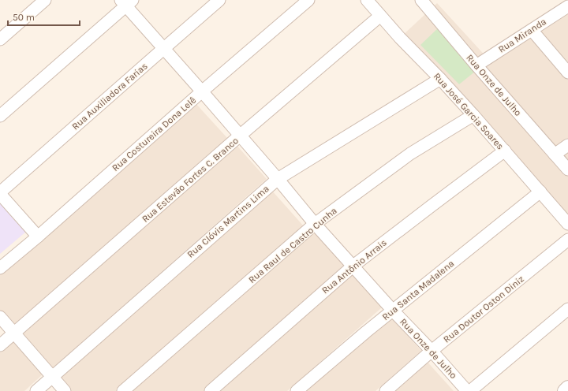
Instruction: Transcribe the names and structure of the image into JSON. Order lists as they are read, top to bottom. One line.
{"streets":{"street":["Rua Miranda","Rua Onze de Julho","Rua Auxiliadora Farias","Rua José Garcia Soares","Rua Costureira Dona Lelê","Rua Estevão Fortes C. Branco","Rua Clóvis Martins Lima","Rua Raul de Castro Cunha","Rua Antônio Arrais","Rua Santa Madalena","Rua Doutor Oston Diniz"]},"crossings":[["Rua Miranda","Rua Onze de Julho"],["Rua Onze de Julho","Rua Auxiliadora Farias"],["Rua Onze de Julho","Rua Costureira Dona Lelê"],["Rua Onze de Julho","Rua Estevão Fortes C. Branco"],["Rua Onze de Julho","Rua Clóvis Martins Lima"],["Rua Onze de Julho","Rua Raul de Castro Cunha"],["Rua Onze de Julho","Rua Antônio Arrais"],["Rua Onze de Julho","Rua Santa Madalena"],["Rua Onze de Julho","Rua Doutor Oston Diniz"],["Rua José Garcia Soares","Rua Estevão Fortes C. Branco"],["Rua José Garcia Soares","Rua Clóvis Martins Lima"],["Rua José Garcia Soares","Rua Raul de Castro Cunha"],["Rua José Garcia Soares","Rua Antônio Arrais"],["Rua José Garcia Soares","Rua Santa Madalena"]],"scale_bar":"50 m"}
